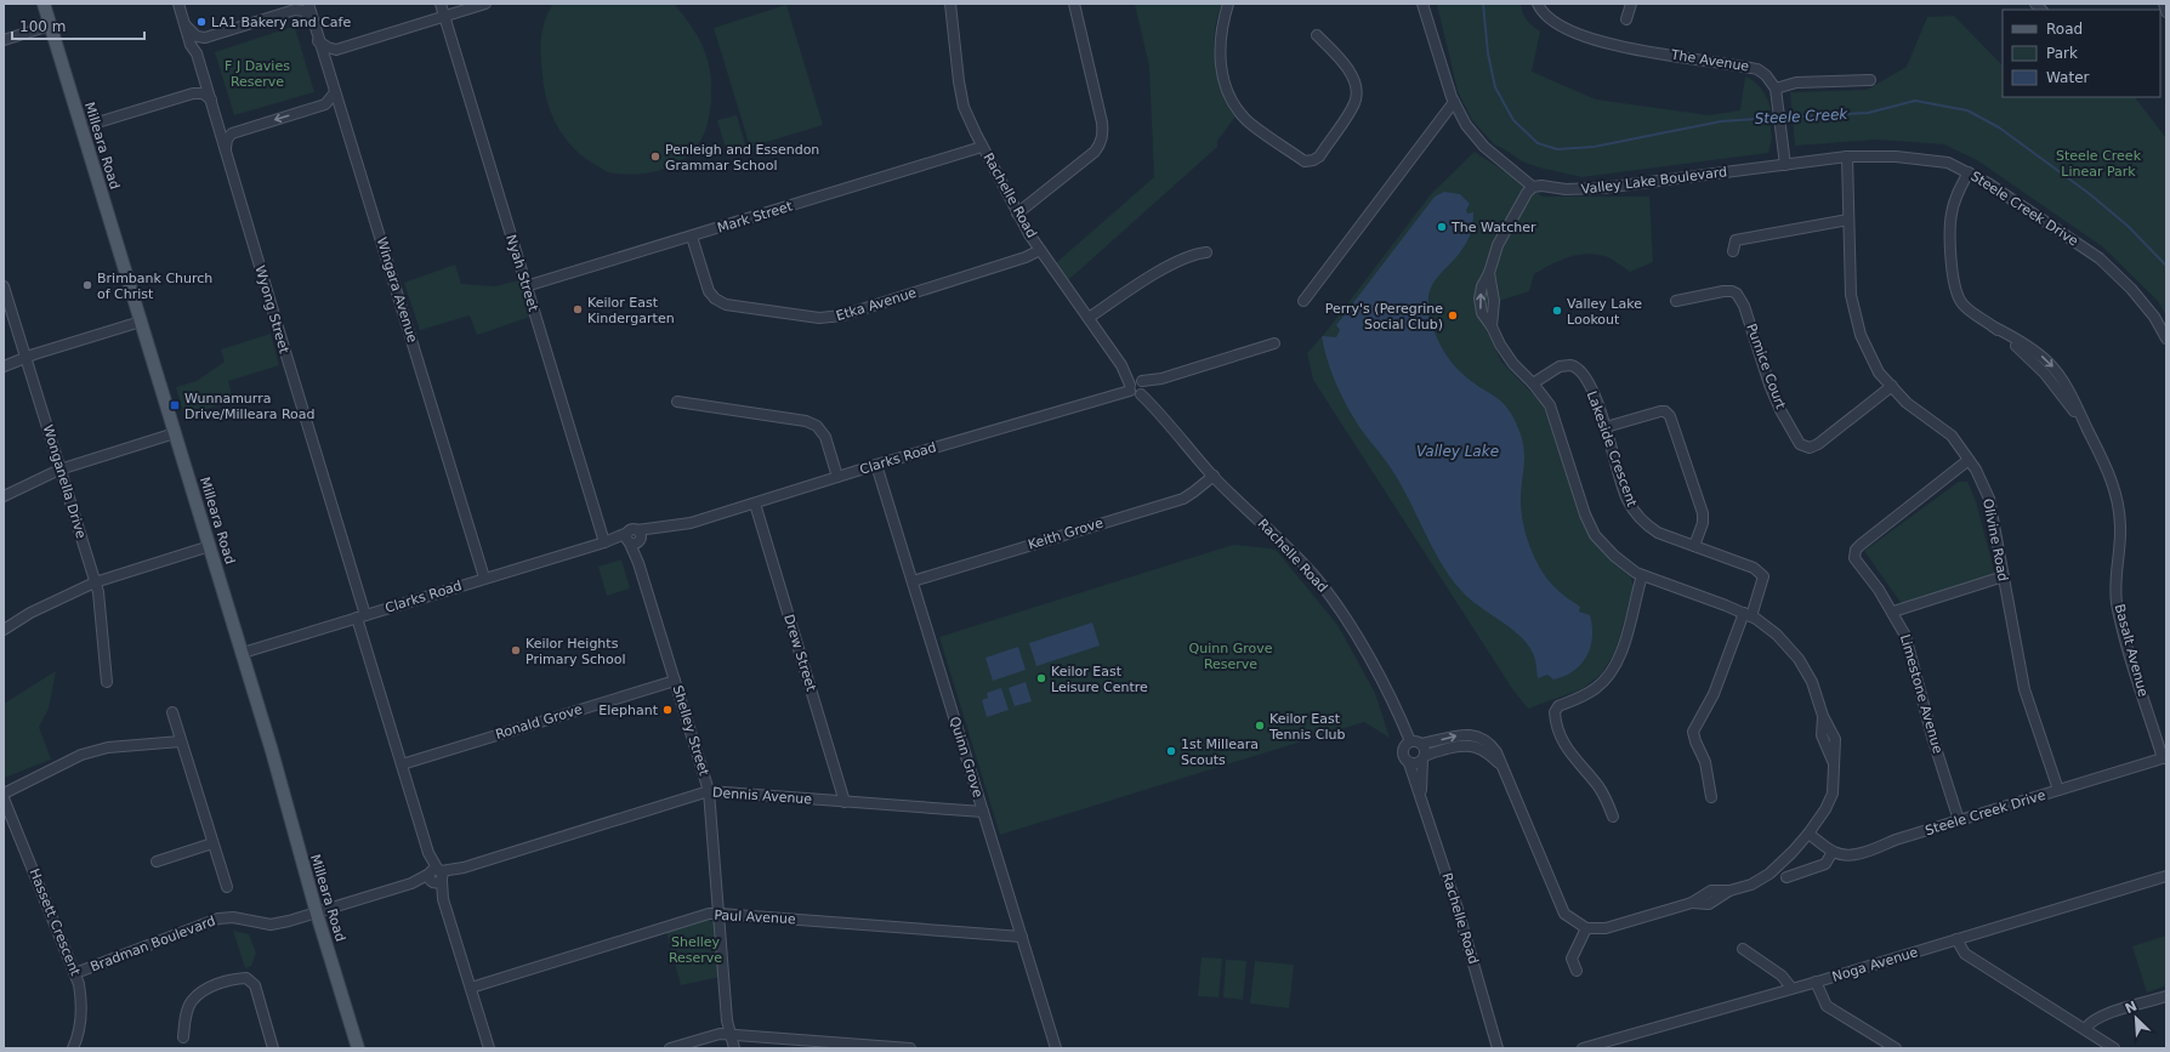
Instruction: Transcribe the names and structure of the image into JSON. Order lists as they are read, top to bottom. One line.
{"streets":{"main road":["Milleara Road"],"street":["The Avenue","Valley Lake Boulevard","Rachelle Road","Steele Creek Drive","Mark Street","Nyah Street","Wingara Avenue","Etka Avenue","Wyong Street","Pumice Court","Lakeside Crescent","Clarks Road","Wonganella Drive","Keith Grove","Olivine Road","Basalt Avenue","Drew Street","Limestone Avenue","Ronald Grove","Shelley Street","Quinn Grove","Dennis Avenue","Paul Avenue","Hassett Crescent","Bradman Boulevard","Noga Avenue"]},"crossings":[["Milleara Road","Clarks Road"],["Milleara Road","Dennis Avenue"],["Milleara Road","Bradman Boulevard"],["Valley Lake Boulevard","Steele Creek Drive"],["Rachelle Road","Mark Street"],["Rachelle Road","Etka Avenue"],["Rachelle Road","Clarks Road"],["Rachelle Road","Keith Grove"],["Steele Creek Drive","Olivine Road"],["Steele Creek Drive","Basalt Avenue"],["Steele Creek Drive","Limestone Avenue"],["Mark Street","Nyah Street"],["Mark Street","Etka Avenue"],["Nyah Street","Clarks Road"],["Wingara Avenue","Clarks Road"],["Wyong Street","Clarks Road"],["Wyong Street","Ronald Grove"],["Wyong Street","Dennis Avenue"],["Pumice Court","Olivine Road"],["Clarks Road","Drew Street"],["Clarks Road","Shelley Street"],["Clarks Road","Quinn Grove"],["Keith Grove","Quinn Grove"],["Olivine Road","Limestone Avenue"],["Drew Street","Dennis Avenue"],["Ronald Grove","Shelley Street"],["Shelley Street","Dennis Avenue"],["Shelley Street","Paul Avenue"],["Quinn Grove","Dennis Avenue"],["Quinn Grove","Paul Avenue"],["Dennis Avenue","Bradman Boulevard"],["Hassett Crescent","Bradman Boulevard"]],"water":["Steele Creek","Valley Lake"],"parks":["F J Davies Reserve","Steele Creek Linear Park","Quinn Grove Reserve","Shelley Reserve"],"places":{"other":["LA1 Bakery and Cafe","Penleigh and Essendon Grammar School","The Watcher","Brimbank Church of Christ","Keilor East Kindergarten","Valley Lake Lookout","Perry's (Peregrine Social Club)","Keilor Heights Primary School","Keilor East Leisure Centre","Elephant","Keilor East Tennis Club","1st Milleara Scouts"],"transit":["Wunnamurra Drive/Milleara Road"]},"legend":["Road","Park","Water"],"scale_bar":"100 m","north":"top left"}
